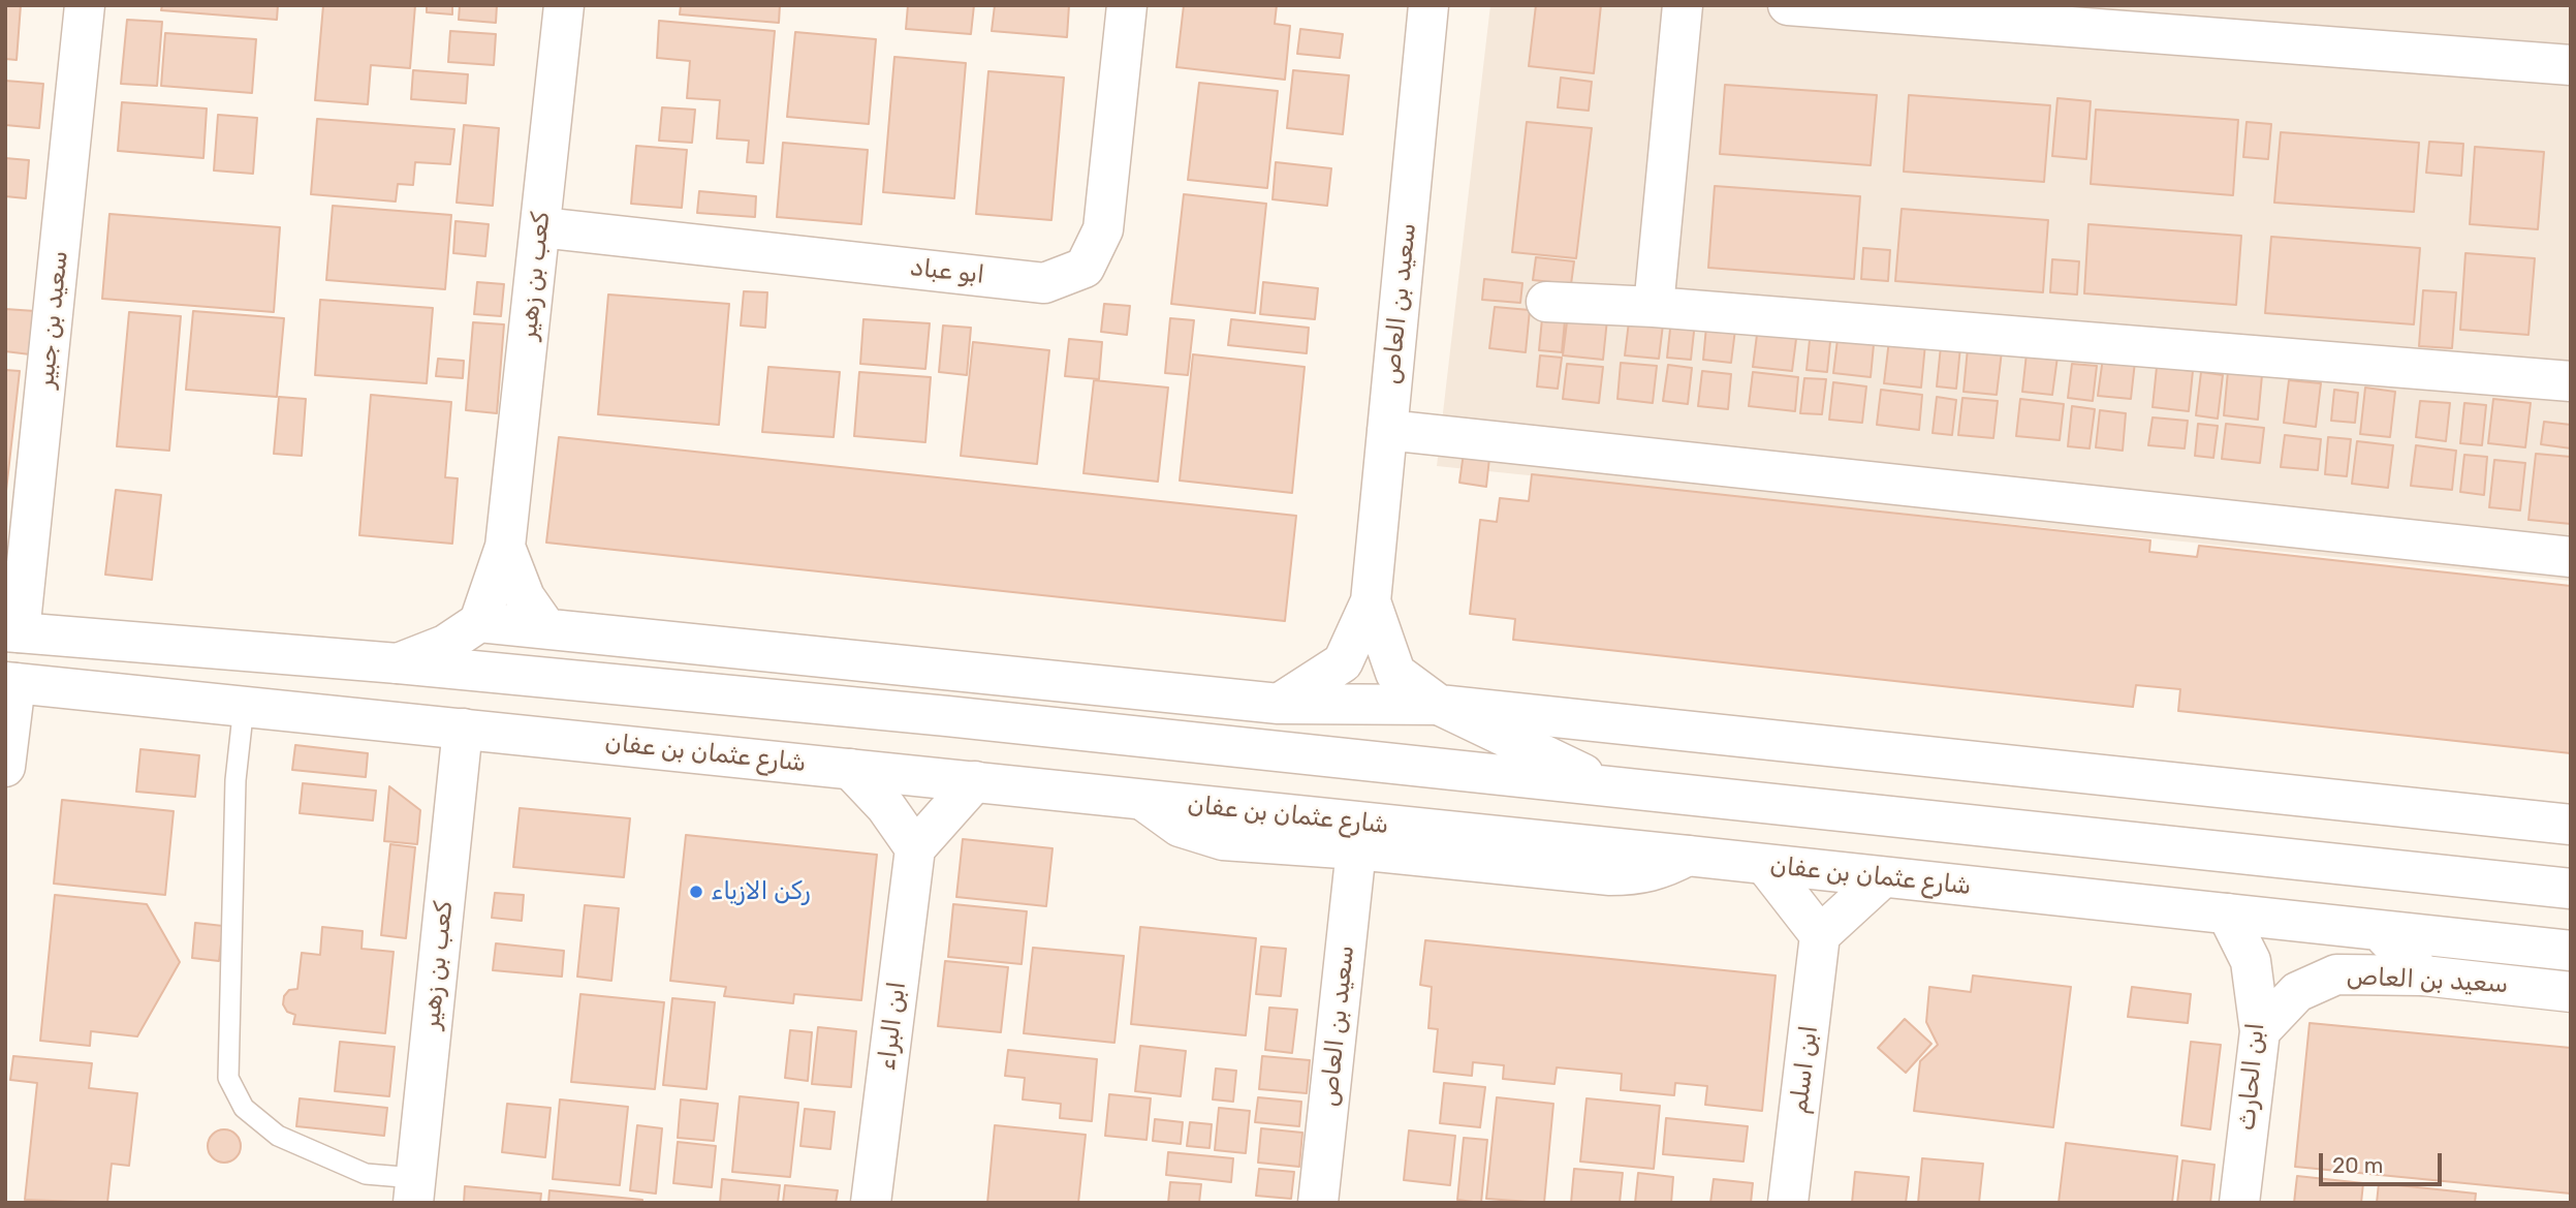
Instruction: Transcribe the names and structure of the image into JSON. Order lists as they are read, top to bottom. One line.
{"streets":{"street":["ابو عباد","كعب بن زهير","سعيد بن العاص","سعيد بن جبير","شارع عثمان بن عفان","ابن البراء","ابن اسلم","ابن الحارث"]},"crossings":[["ابو عباد","كعب بن زهير"],["كعب بن زهير","شارع عثمان بن عفان"],["سعيد بن العاص","ابن الحارث"],["شارع عثمان بن عفان","ابن الحارث"]],"places":["ركن الازياء"],"scale_bar":"20 m"}
